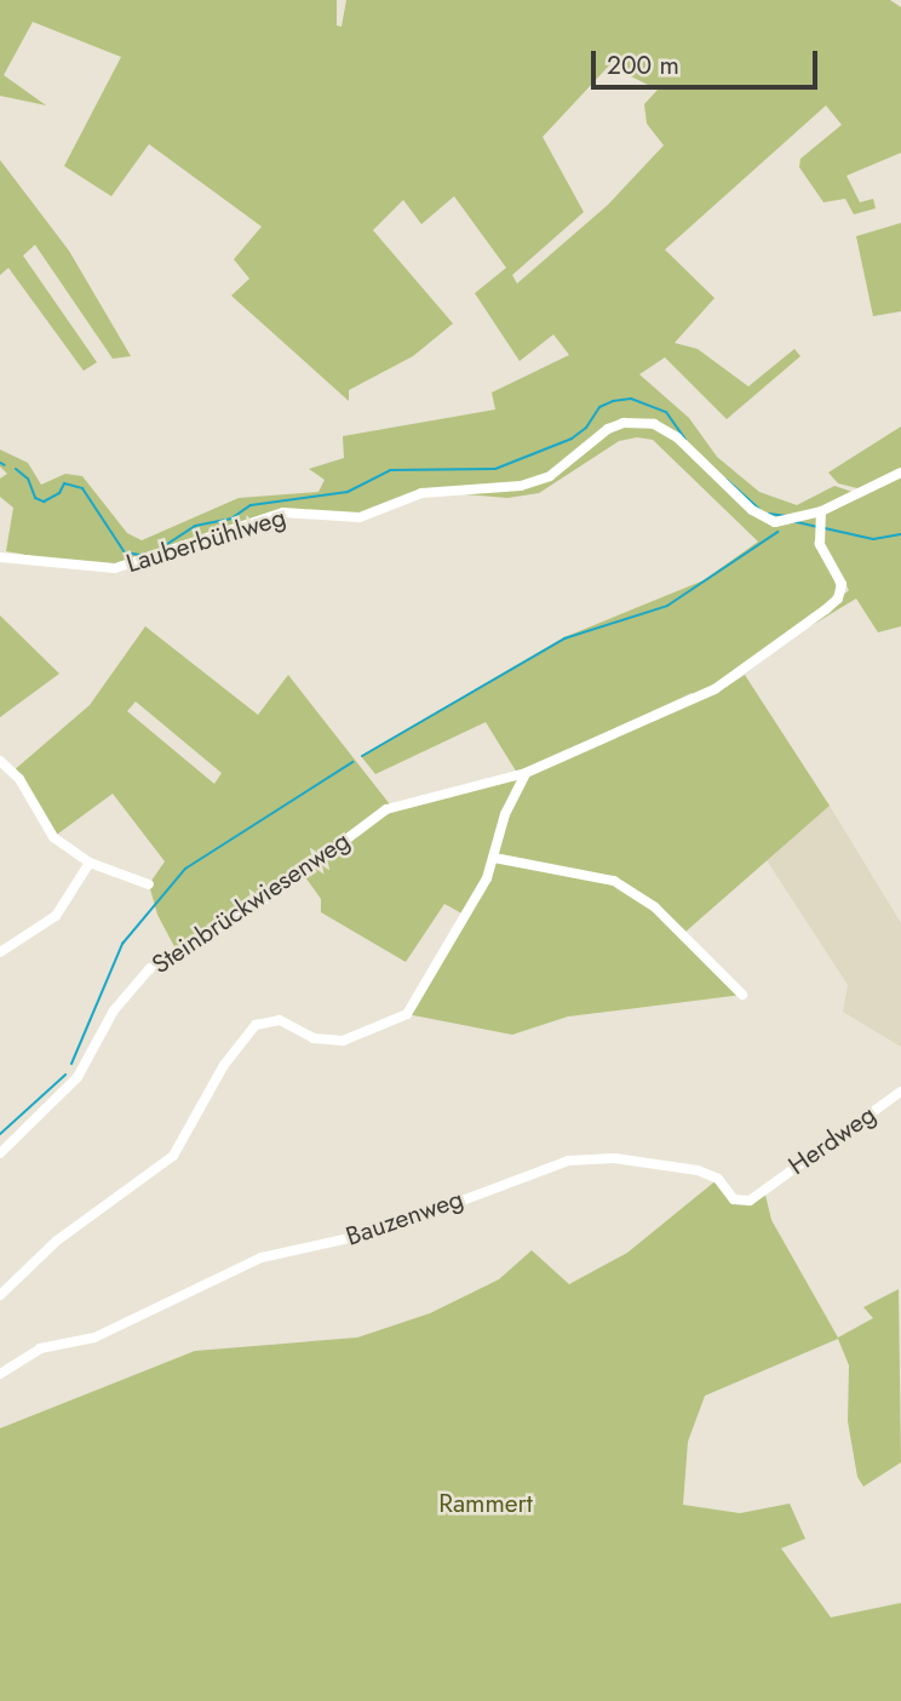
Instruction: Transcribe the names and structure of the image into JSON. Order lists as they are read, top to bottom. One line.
{"streets":{"street":["Lauberbühlweg","Steinbrückwiesenweg","Herdweg","Bauzenweg"]},"crossings":[["Lauberbühlweg","Steinbrückwiesenweg"],["Herdweg","Bauzenweg"]],"parks":["Rammert"],"scale_bar":"200 m"}
